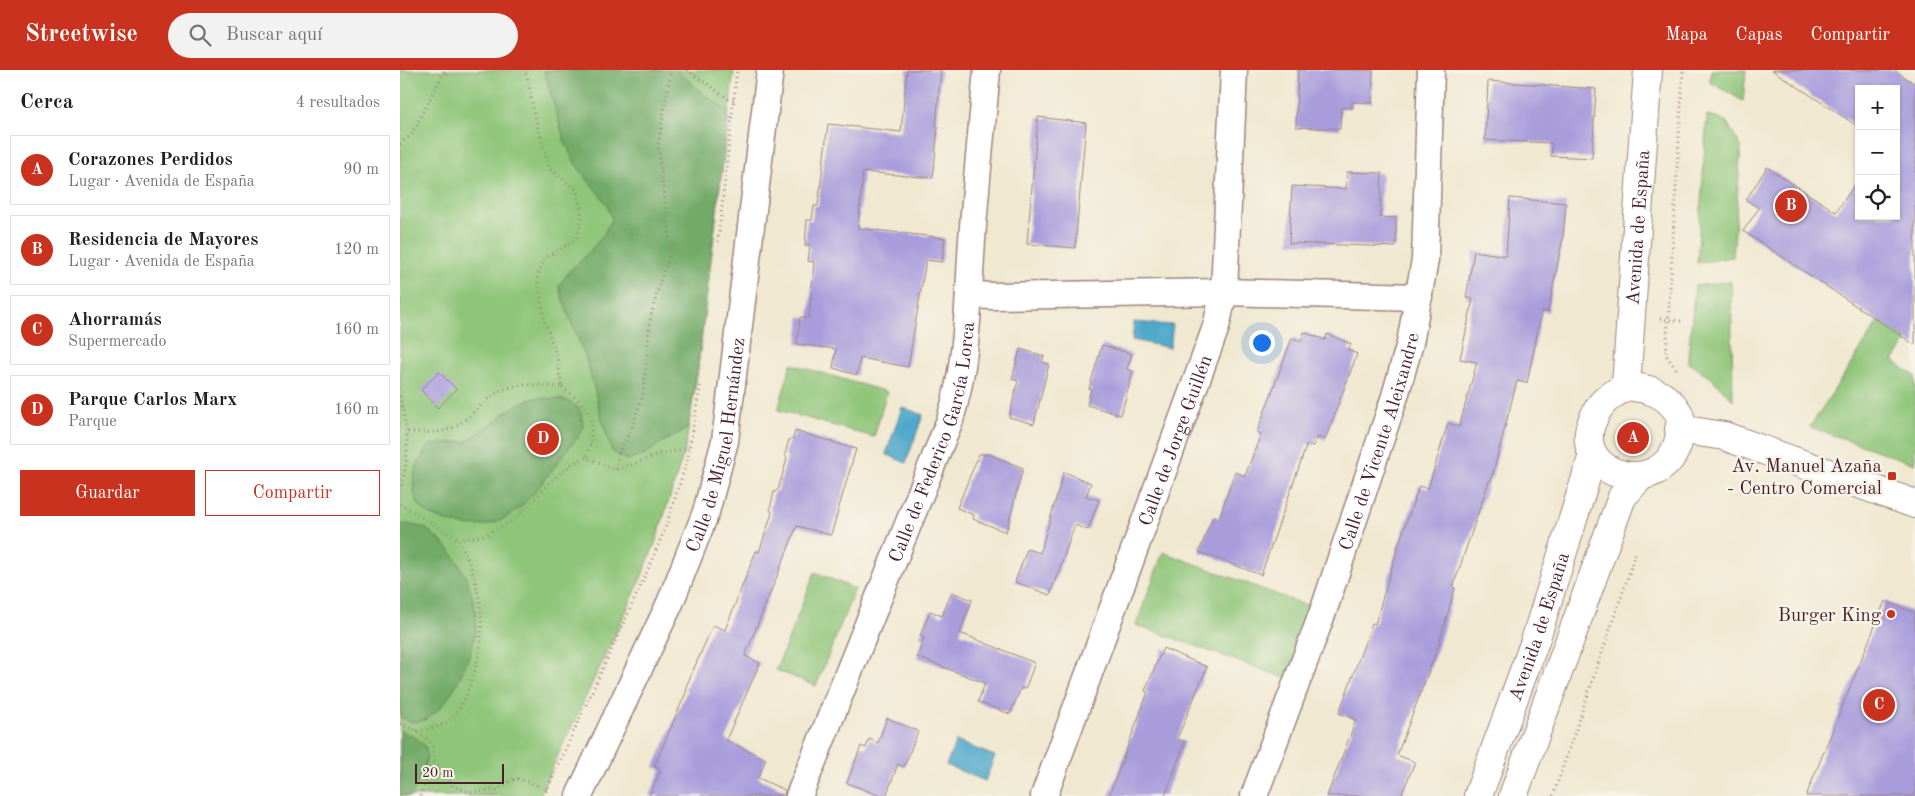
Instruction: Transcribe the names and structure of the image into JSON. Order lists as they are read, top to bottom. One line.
{"streets":{"street":["Avenida de España","Calle de Jorge Guillén","Calle de Vicente Aleixandre","Calle de Federico García Lorca","Calle de Miguel Hernández"]},"places":{"transit":["Av. Manuel Azaña - Centro Comercial"],"other":["Burger King"]},"scale_bar":"20 m","page":{"header":"Streetwise","search":"Buscar aquí","nav":["Mapa","Capas","Compartir"],"heading":["Cerca","4 resultados"],"map_buttons":["+","−"],"list":[{"mark":"A","name":"Corazones Perdidos","note":"Lugar · Avenida de España","value":"90 m"},{"mark":"B","name":"Residencia de Mayores","note":"Lugar · Avenida de España","value":"120 m"},{"mark":"C","name":"Ahorramás","note":"Supermercado","value":"160 m"},{"mark":"D","name":"Parque Carlos Marx","note":"Parque","value":"160 m"}],"pins":["B","A","D","C"],"buttons":["Guardar","Compartir"],"scale":"20 m"}}
